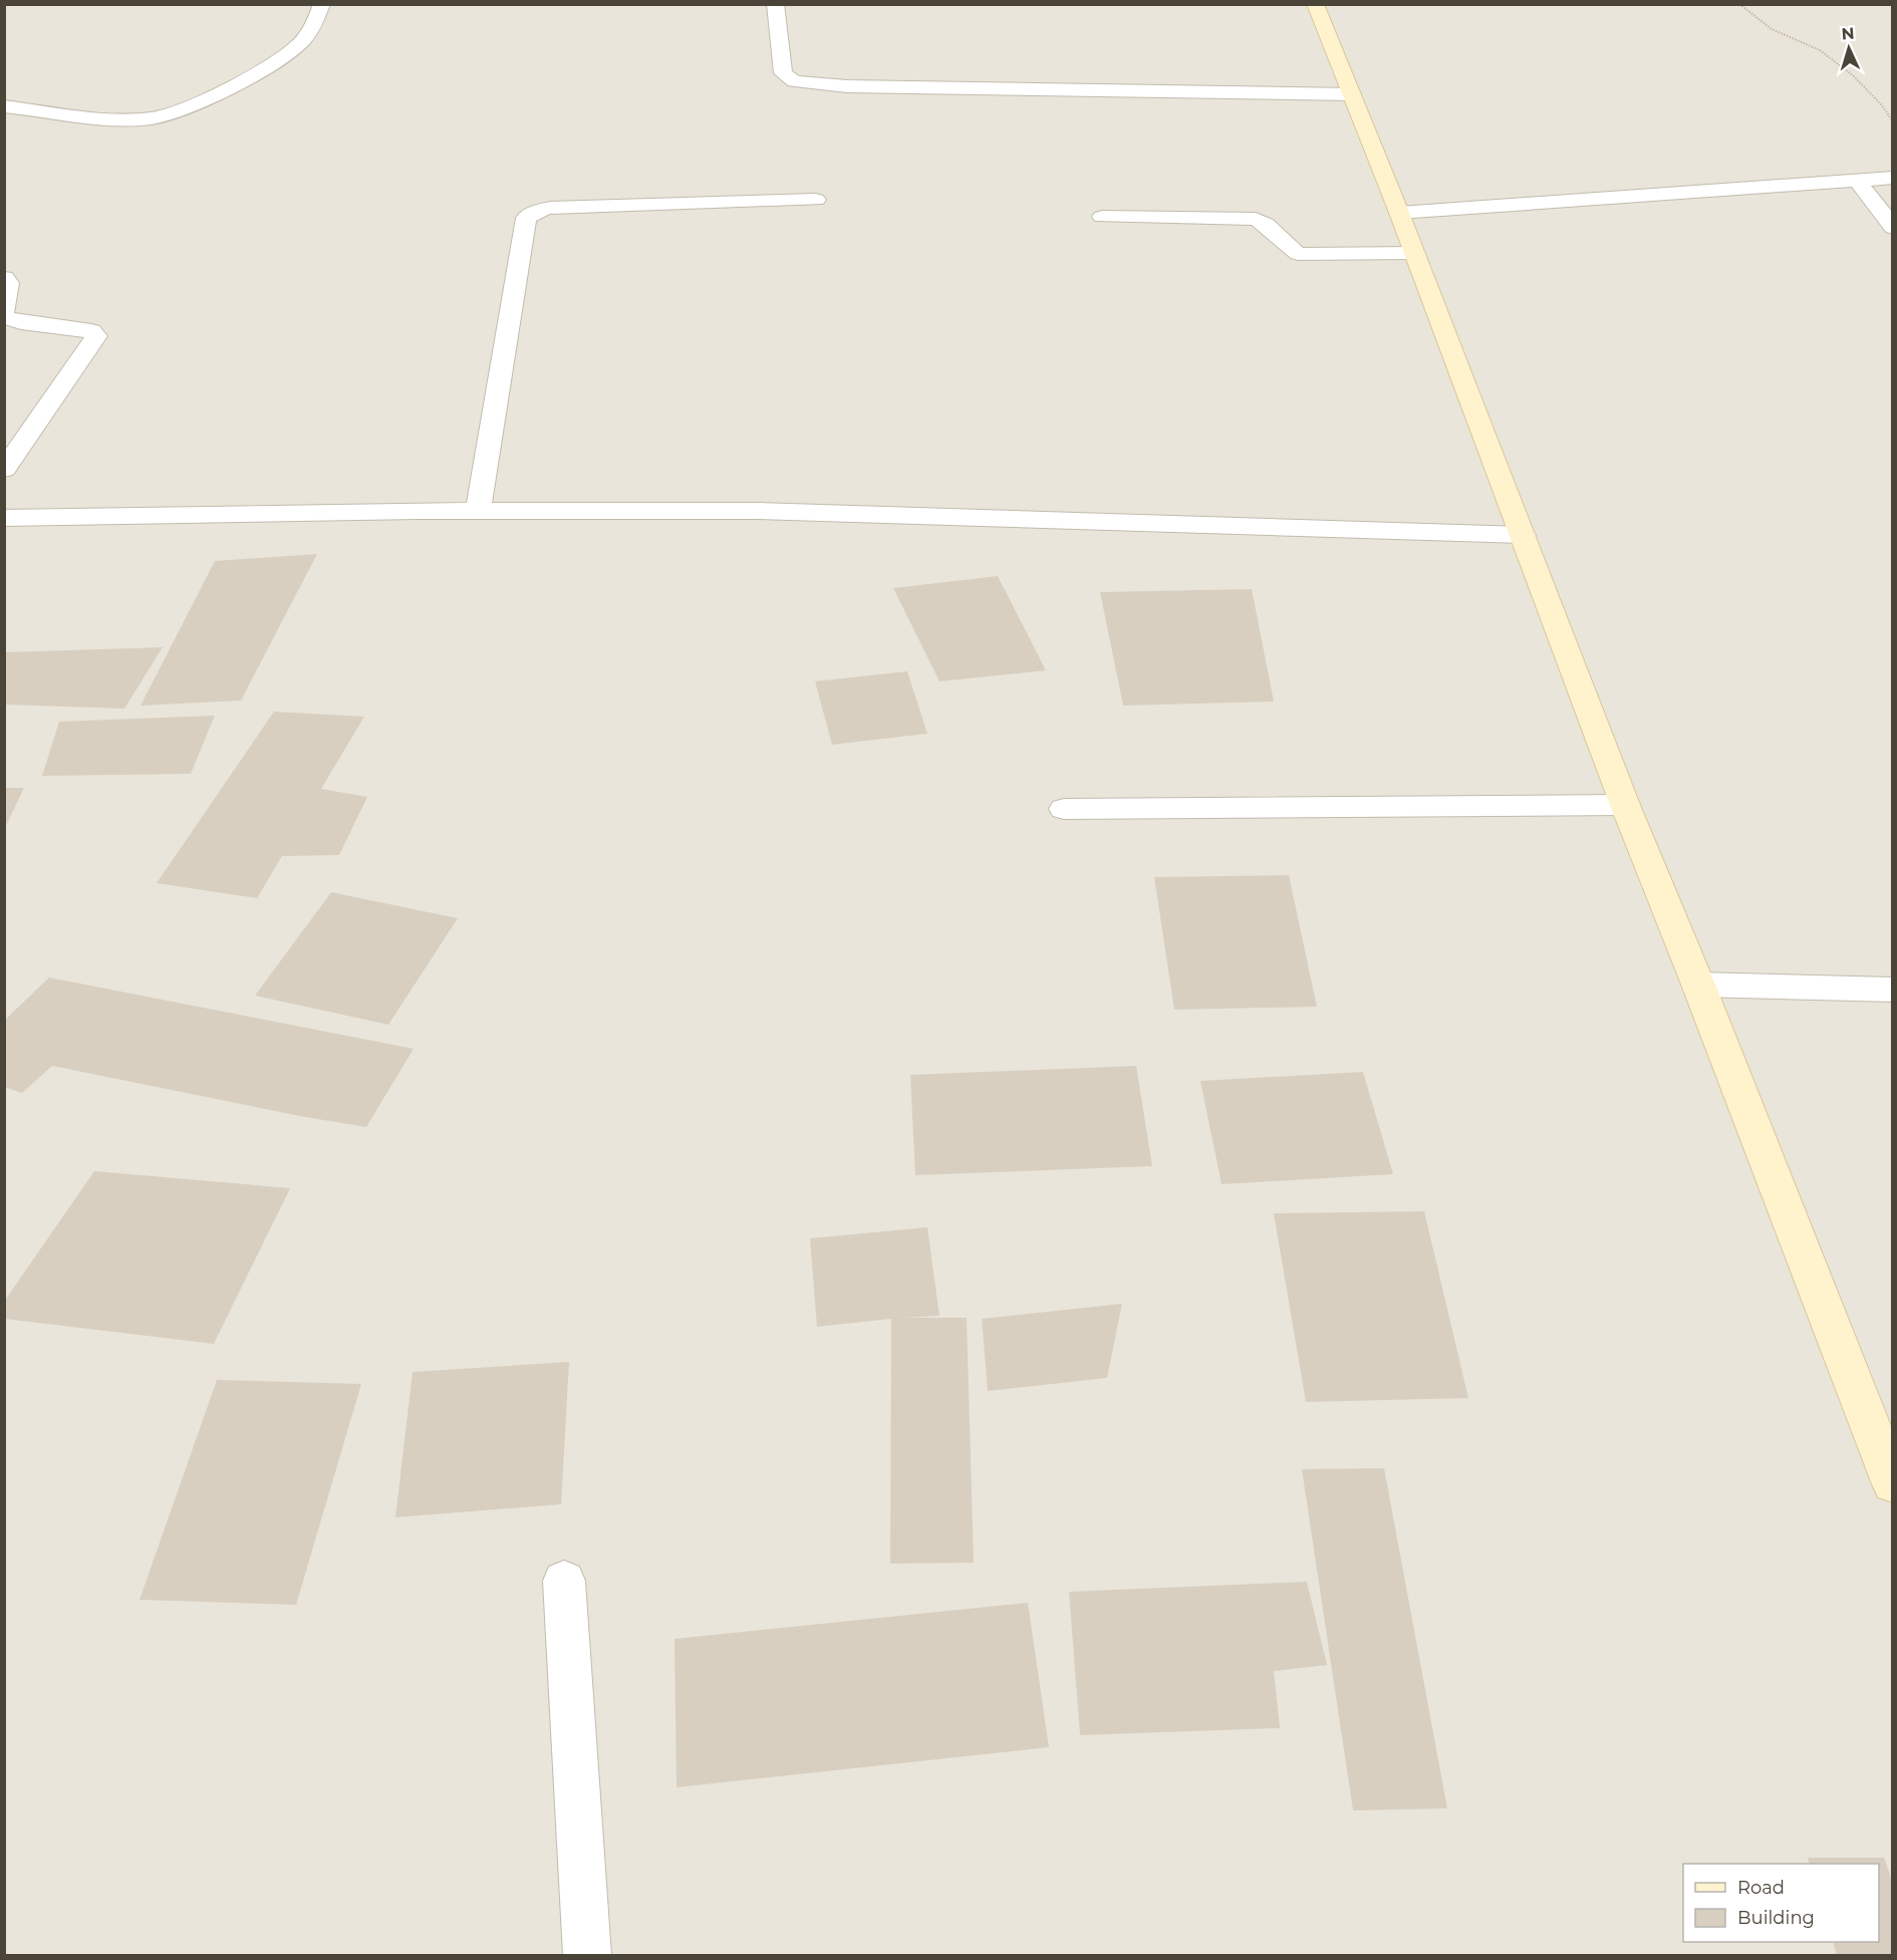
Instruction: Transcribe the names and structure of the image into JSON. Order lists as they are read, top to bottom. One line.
{"legend":["Road","Building"],"north":"top"}
